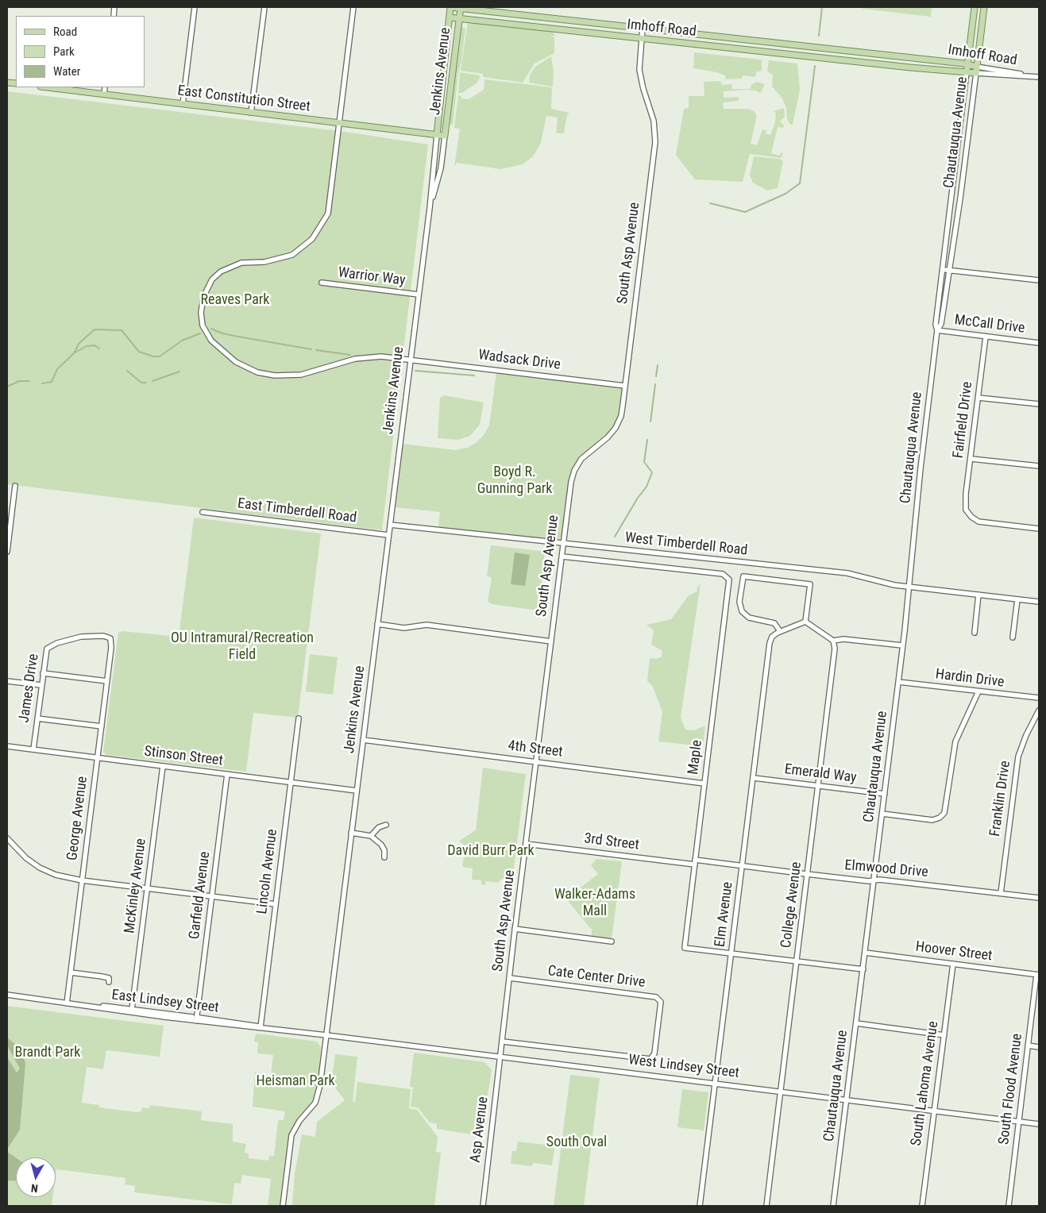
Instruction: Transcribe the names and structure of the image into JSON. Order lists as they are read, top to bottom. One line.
{"streets":{"main road":["Imhoff Road","Jenkins Avenue","East Constitution Street","Chautauqua Avenue"],"street":["South Asp Avenue","Warrior Way","McCall Drive","Wadsack Drive","Fairfield Drive","East Timberdell Road","West Timberdell Road","Hardin Drive","James Drive","4th Street","Stinson Street","Maple","Emerald Way","Franklin Drive","George Avenue","3rd Street","Elmwood Drive","Lincoln Avenue","McKinley Avenue","Garfield Avenue","College Avenue","Elm Avenue","Hoover Street","Cate Center Drive","East Lindsey Street","West Lindsey Street","South Lahoma Avenue","South Flood Avenue","Asp Avenue"]},"crossings":[["Imhoff Road","Jenkins Avenue"],["Imhoff Road","Chautauqua Avenue"],["Imhoff Road","South Asp Avenue"],["Jenkins Avenue","East Constitution Street"],["Jenkins Avenue","Warrior Way"],["Jenkins Avenue","Wadsack Drive"],["Jenkins Avenue","East Timberdell Road"],["Jenkins Avenue","West Timberdell Road"],["Jenkins Avenue","4th Street"],["Jenkins Avenue","Stinson Street"],["Jenkins Avenue","East Lindsey Street"],["Jenkins Avenue","West Lindsey Street"],["East Constitution Street","Wadsack Drive"],["Chautauqua Avenue","McCall Drive"],["Chautauqua Avenue","West Timberdell Road"],["Chautauqua Avenue","Hardin Drive"],["Chautauqua Avenue","Emerald Way"],["Chautauqua Avenue","Elmwood Drive"],["Chautauqua Avenue","Hoover Street"],["Chautauqua Avenue","West Lindsey Street"],["South Asp Avenue","Wadsack Drive"],["South Asp Avenue","West Timberdell Road"],["South Asp Avenue","4th Street"],["South Asp Avenue","Maple"],["South Asp Avenue","3rd Street"],["South Asp Avenue","Cate Center Drive"],["South Asp Avenue","West Lindsey Street"],["South Asp Avenue","Asp Avenue"],["McCall Drive","Fairfield Drive"],["James Drive","Stinson Street"],["James Drive","George Avenue"],["4th Street","Maple"],["Stinson Street","George Avenue"],["Stinson Street","Lincoln Avenue"],["Stinson Street","McKinley Avenue"],["Stinson Street","Garfield Avenue"],["Maple","3rd Street"],["Maple","Elm Avenue"],["Emerald Way","College Avenue"],["Emerald Way","Elm Avenue"],["Franklin Drive","Elmwood Drive"],["George Avenue","East Lindsey Street"],["3rd Street","Elmwood Drive"],["Elmwood Drive","College Avenue"],["Elmwood Drive","Elm Avenue"],["Lincoln Avenue","East Lindsey Street"],["McKinley Avenue","East Lindsey Street"],["Garfield Avenue","East Lindsey Street"],["College Avenue","West Lindsey Street"],["Elm Avenue","West Lindsey Street"],["Hoover Street","South Lahoma Avenue"],["Hoover Street","South Flood Avenue"],["East Lindsey Street","West Lindsey Street"],["West Lindsey Street","South Lahoma Avenue"],["West Lindsey Street","South Flood Avenue"],["West Lindsey Street","Asp Avenue"]],"parks":["Reaves Park","Boyd R. Gunning Park","OU Intramural/Recreation Field","David Burr Park","Walker-Adams Mall","Brandt Park","Heisman Park","South Oval"],"legend":["Road","Park","Water"],"north":"bottom"}
